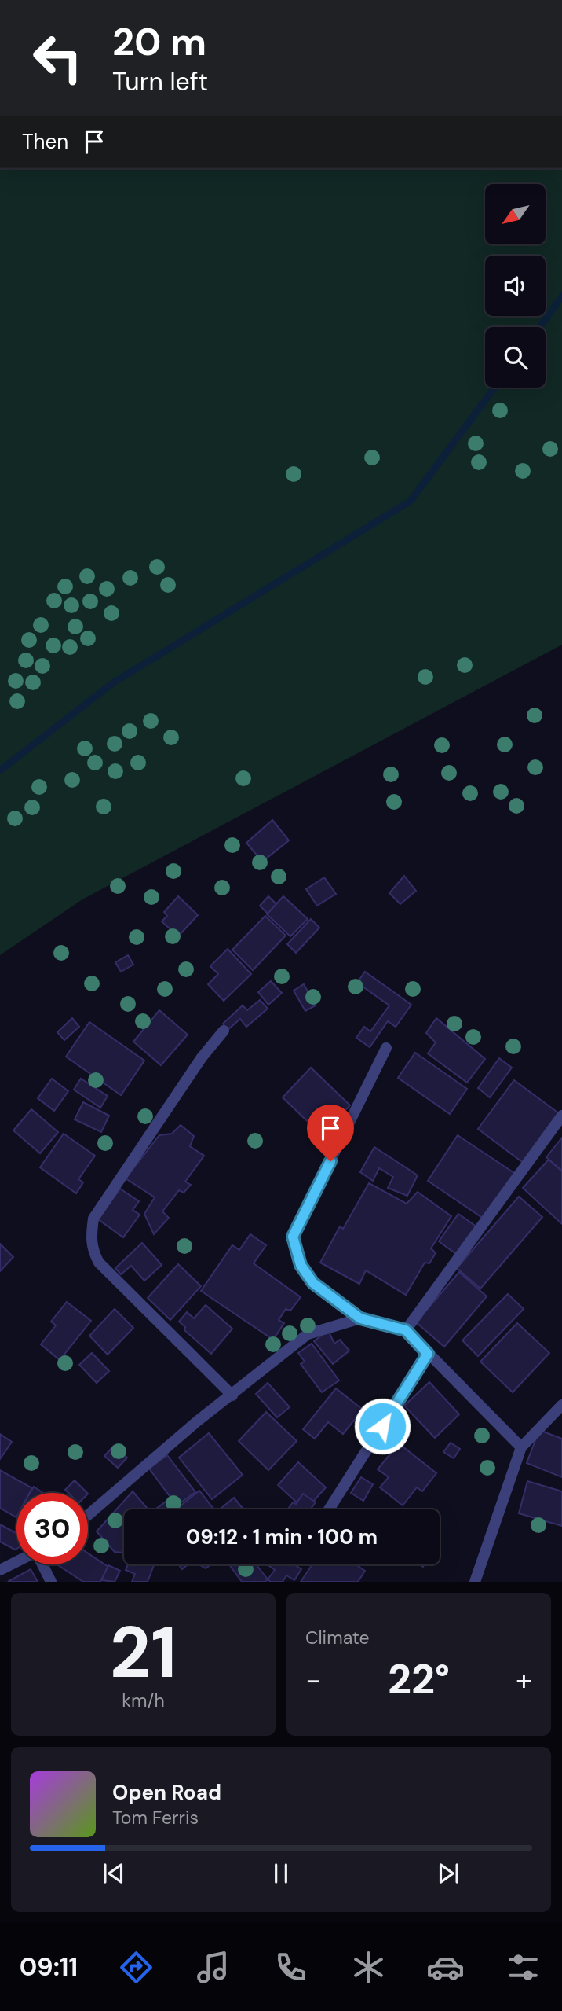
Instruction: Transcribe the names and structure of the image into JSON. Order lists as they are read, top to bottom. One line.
{"north":"bottom left","page":{"turn":["20 m","Turn left"],"then":"Then","limit":"30","trip":"09:12 · 1 min · 100 m","tile":[["21","km/h"],"Climate"],"heat":["−","22°","+"],"song":["Open Road","Tom Ferris"],"tabs":"09:11"}}
